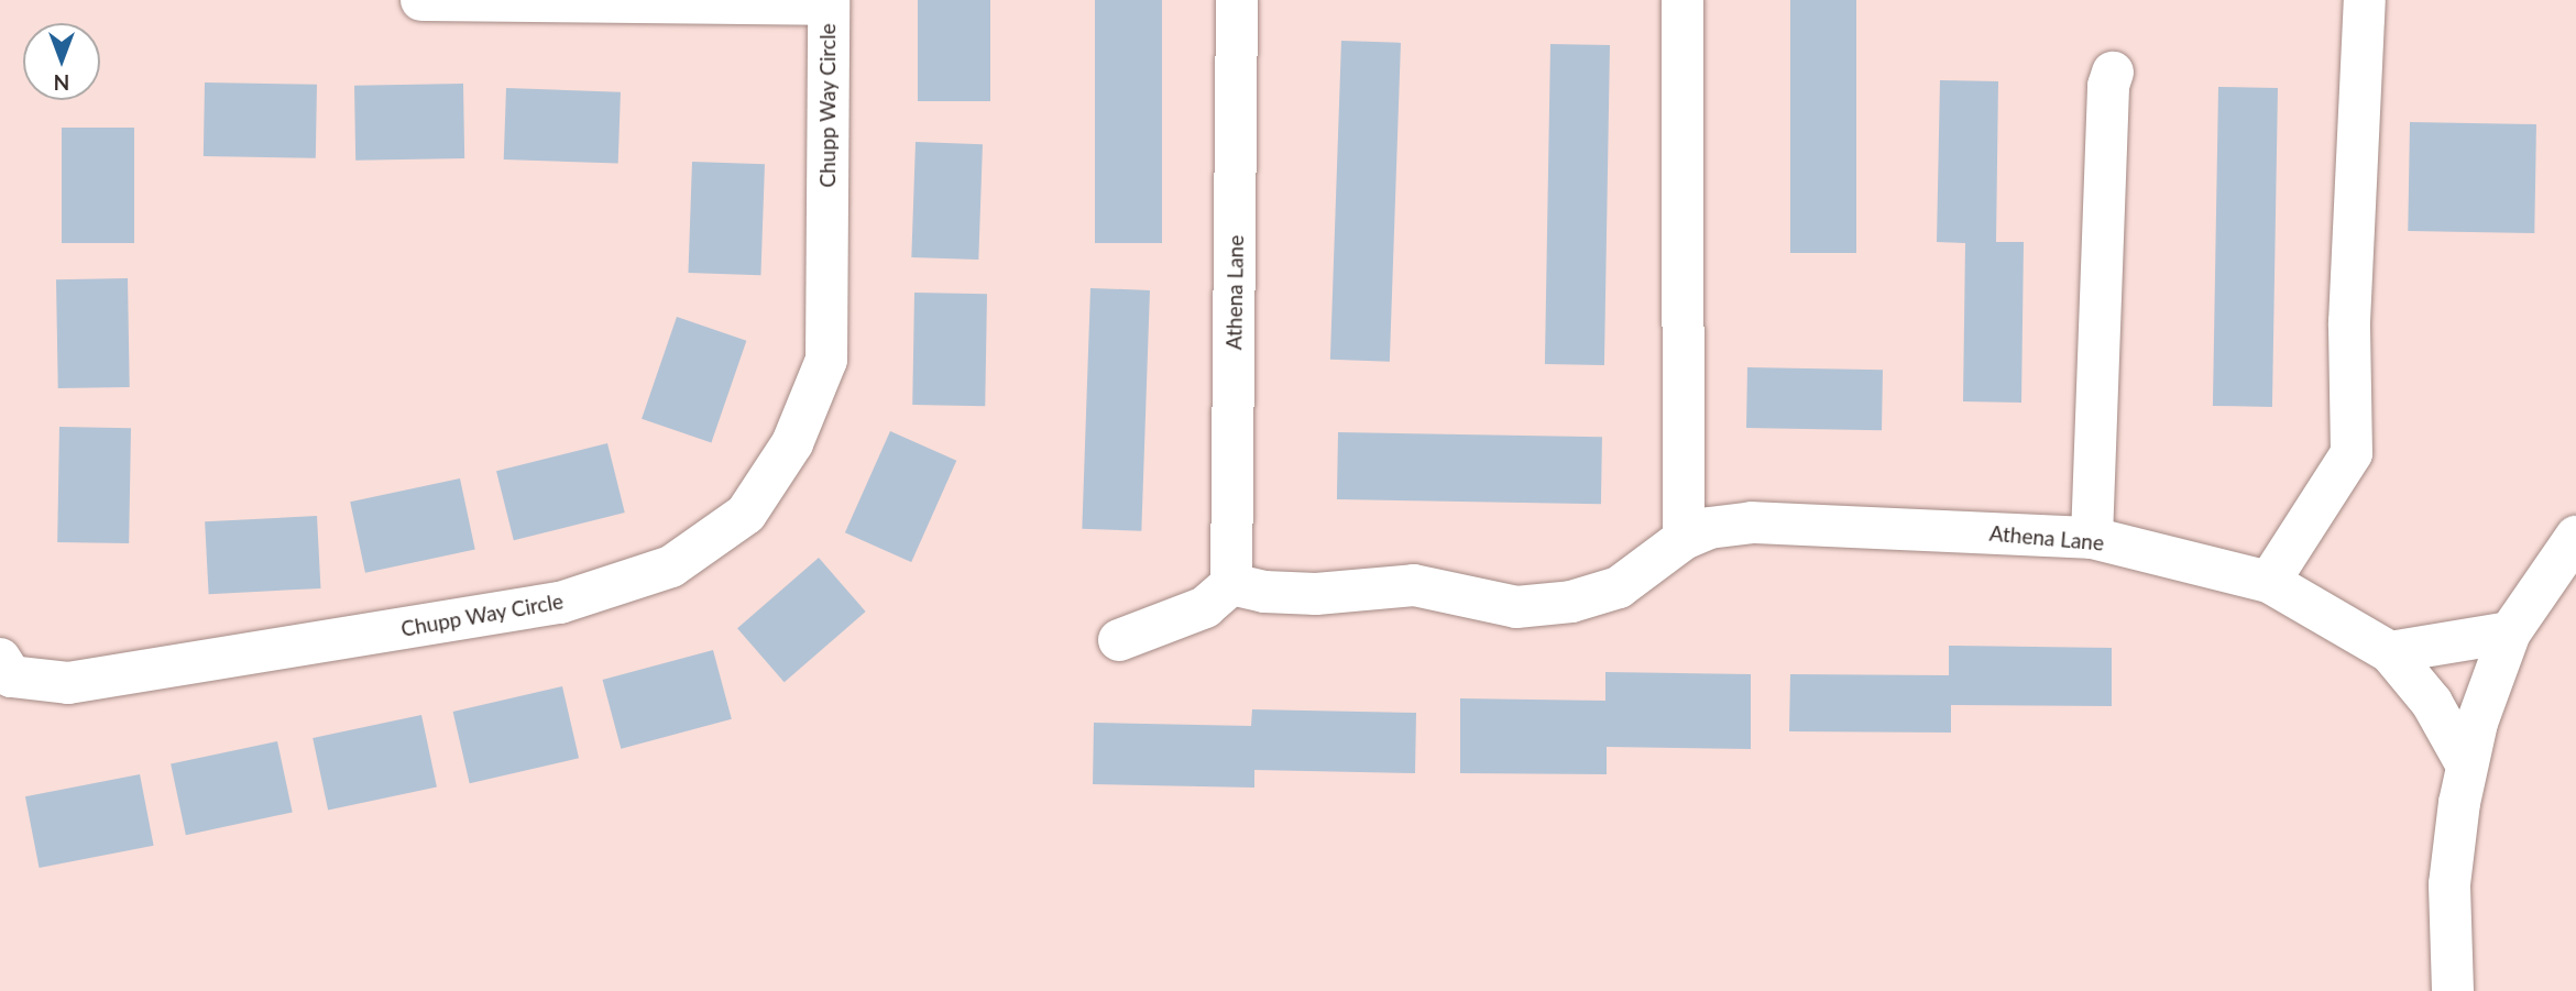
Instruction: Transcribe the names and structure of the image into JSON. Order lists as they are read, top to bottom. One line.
{"streets":{"street":["Chupp Way Circle","Athena Lane"]},"north":"bottom"}
